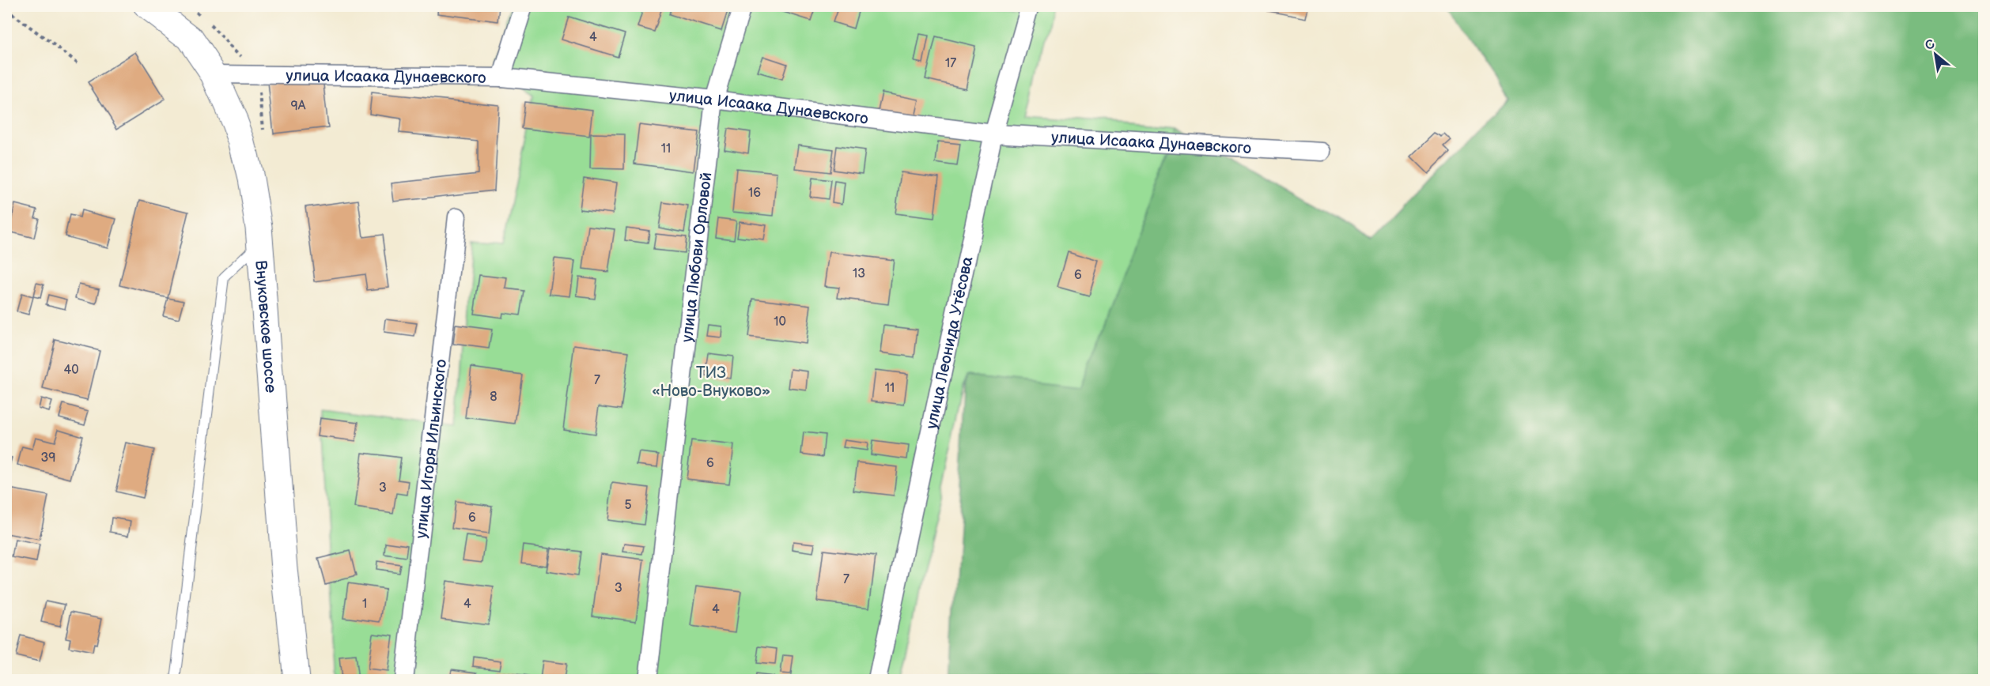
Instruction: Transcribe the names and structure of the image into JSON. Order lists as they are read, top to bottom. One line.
{"streets":{"main road":["Внуковское шоссе"],"street":["улица Исаака Дунаевского","улица Любови Орловой","улица Леонида Утёсова","улица Игоря Ильинского"]},"crossings":[["улица Исаака Дунаевского","улица Любови Орловой"],["улица Исаака Дунаевского","Внуковское шоссе"],["улица Исаака Дунаевского","улица Леонида Утёсова"]],"parks":["ТИЗ «Ново-Внуково»"],"house_numbers":["4","17","9А","11","16","13","6","10","40","7","11","8","39","6","3","5","6","7","3","1","4","4"],"north":"top left"}
